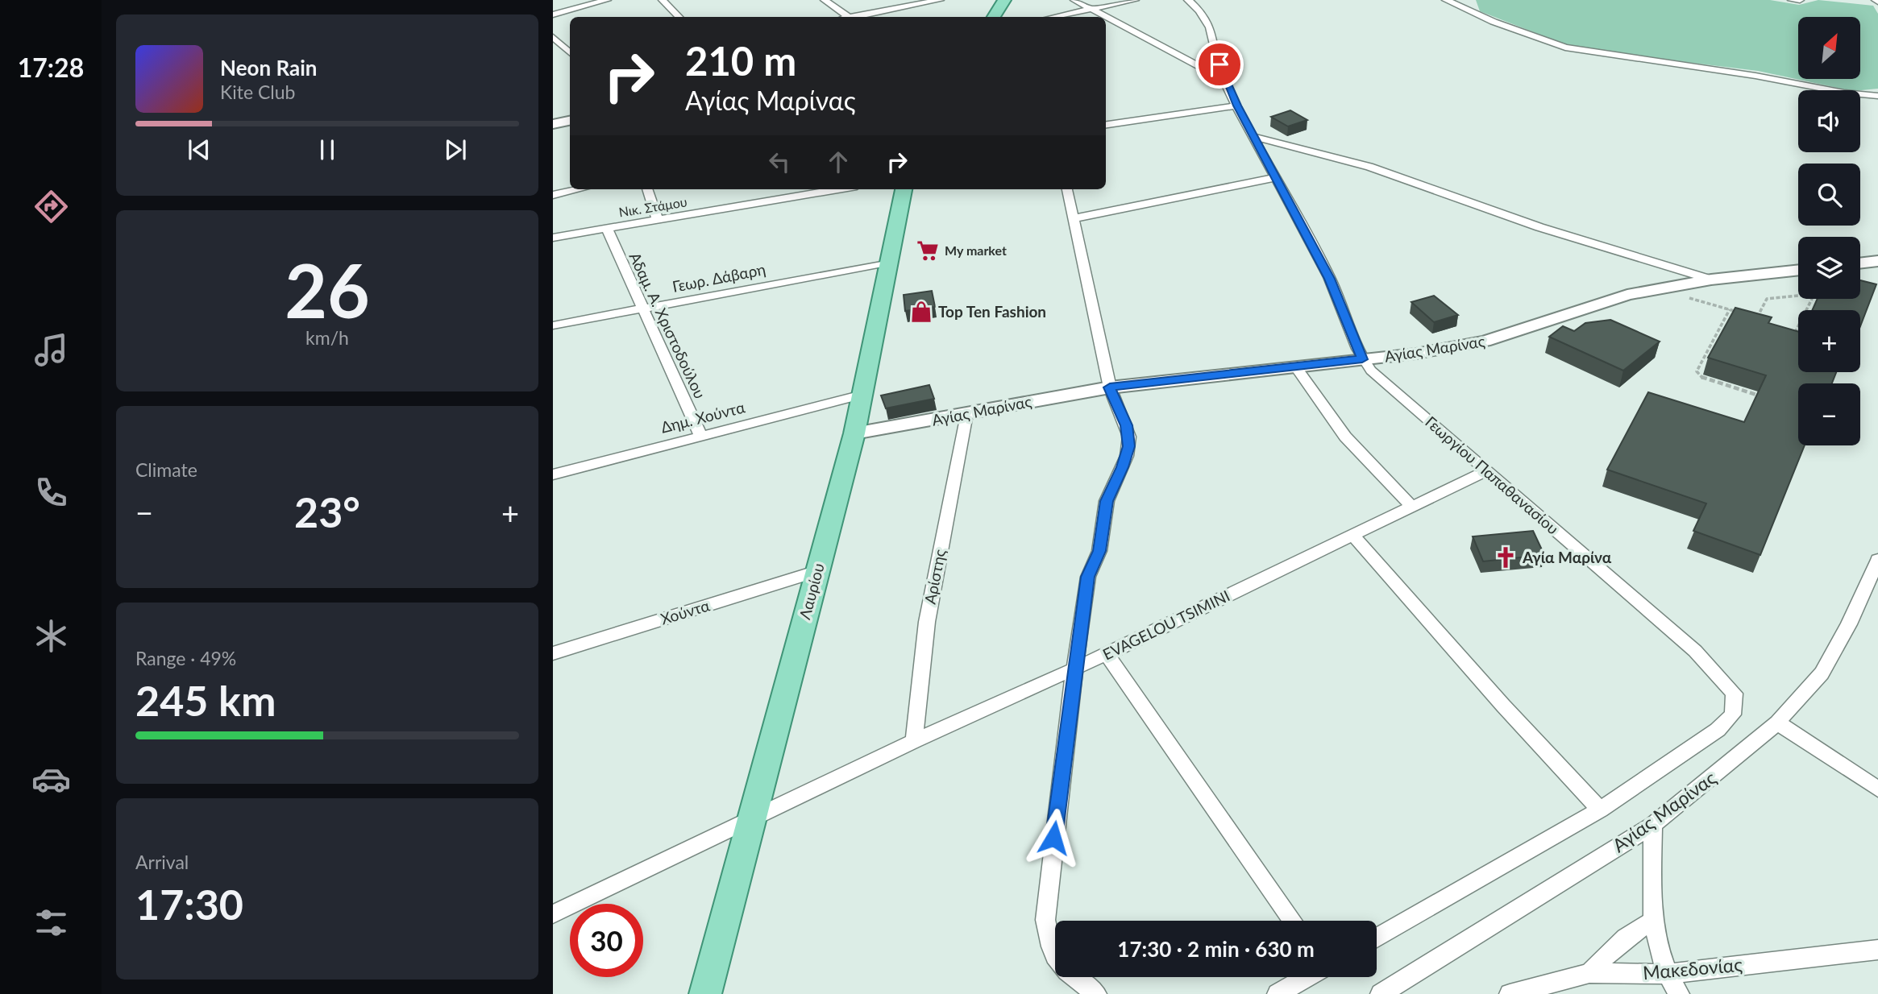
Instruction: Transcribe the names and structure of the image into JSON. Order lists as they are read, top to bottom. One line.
{"streets":{"main road":["Λαυρίου"],"street":["Νικ. Στάμου","Γεωρ. Δάβαρη","Αδαμ. Α. Χριστοδούλου","Αγίας Μαρίνας","Δημ. Χούντα","Γεωργίου Παπαθανασίου","Αρίστης","Χούντα","EVAGELOU TSIMINI","Μακεδονίας"]},"crossings":[["Νικ. Στάμου","Αδαμ. Α. Χριστοδούλου"],["Γεωρ. Δάβαρη","Αδαμ. Α. Χριστοδούλου"],["Γεωρ. Δάβαρη","Λαυρίου"],["Αδαμ. Α. Χριστοδούλου","Δημ. Χούντα"],["Αγίας Μαρίνας","Γεωργίου Παπαθανασίου"],["Αγίας Μαρίνας","Αρίστης"],["Αγίας Μαρίνας","Λαυρίου"],["Δημ. Χούντα","Λαυρίου"],["Γεωργίου Παπαθανασίου","EVAGELOU TSIMINI"],["Αρίστης","EVAGELOU TSIMINI"],["Λαυρίου","Χούντα"],["Λαυρίου","EVAGELOU TSIMINI"]],"places":{"supermarket":["My market"],"shop":["Top Ten Fashion"],"church":["Αγία Μαρίνα"]},"north":"top right","page":{"tabs":"17:28","map_buttons":["+","−"],"turn":["210 m","Αγίας Μαρίνας"],"song":["Neon Rain","Kite Club"],"tile":[["26","km/h"],"Climate",["Range · 49%","245 km"],["Arrival","17:30"]],"heat":["−","23°","+"],"limit":"30","trip":"17:30 · 2 min · 630 m"}}
